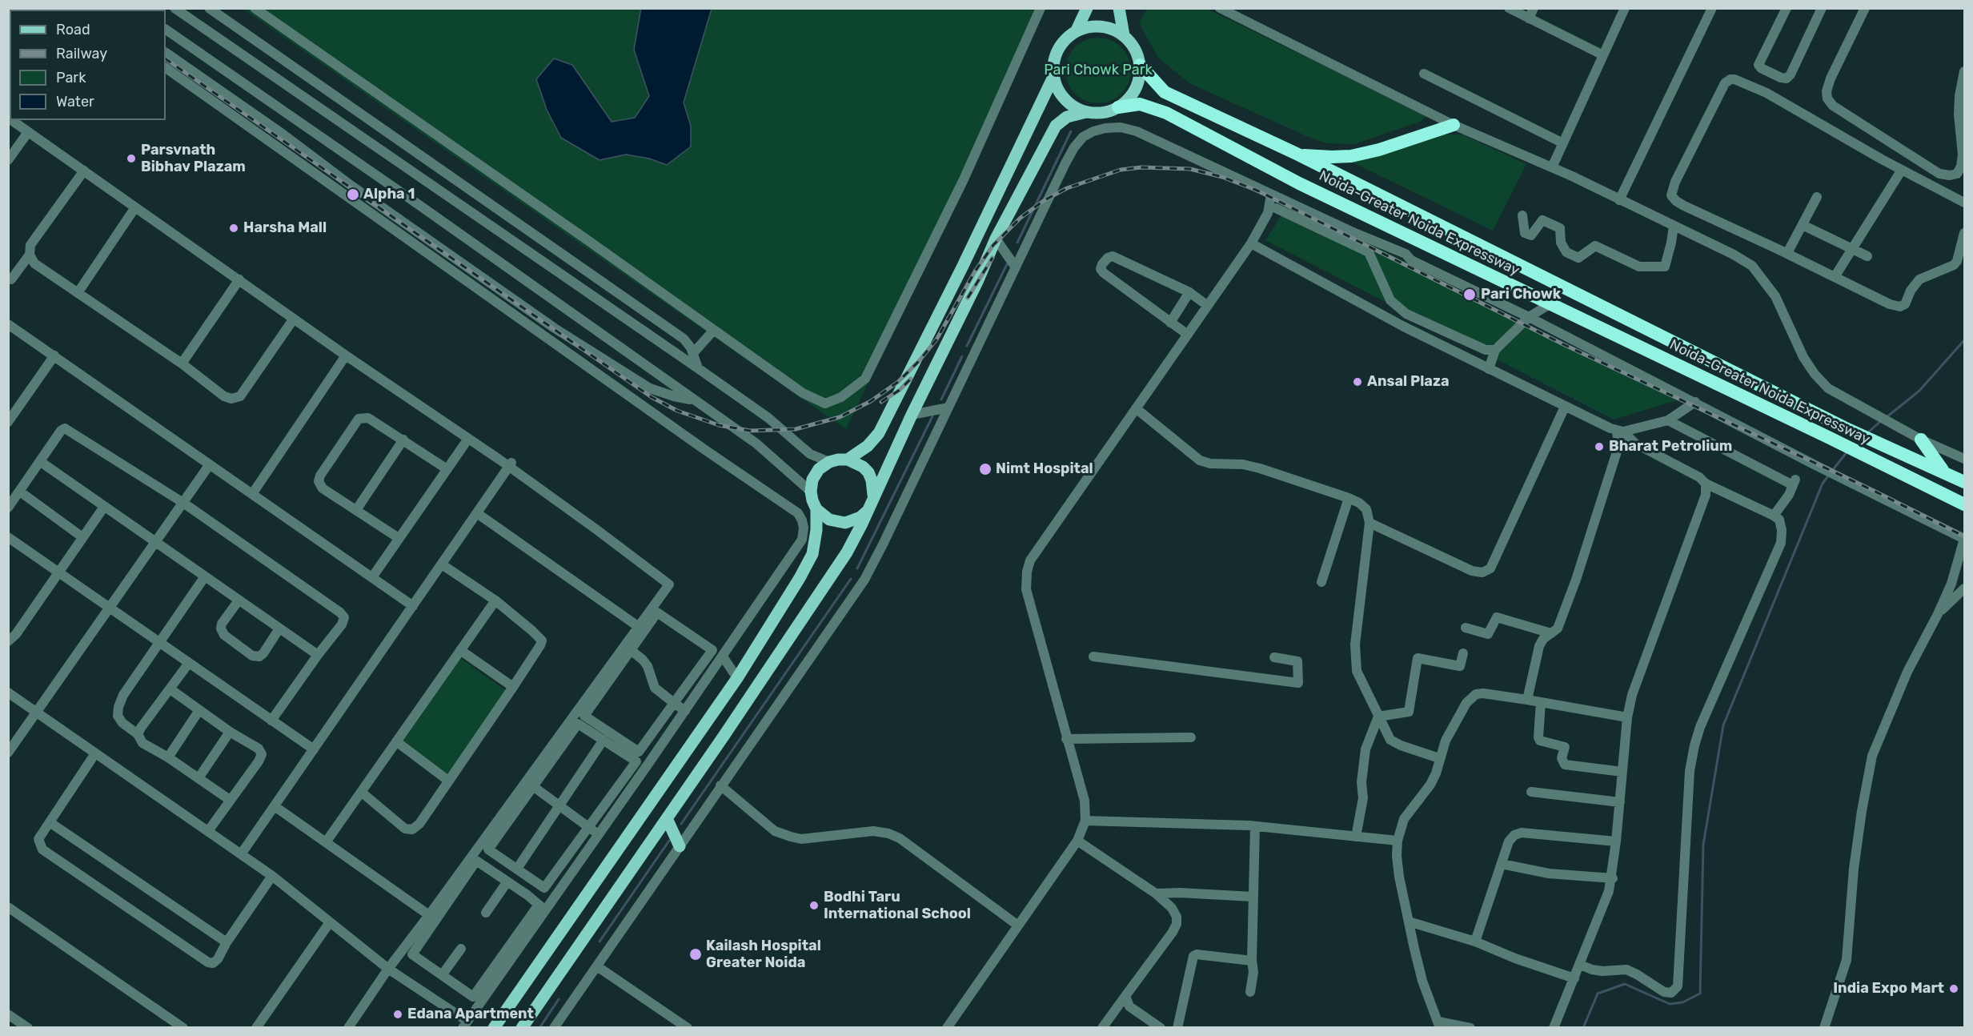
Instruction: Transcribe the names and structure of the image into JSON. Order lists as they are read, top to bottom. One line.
{"streets":{"highway":["Noida-Greater Noida Expressway"]},"parks":["Pari Chowk Park"],"places":["Parsvnath Bibhav Plazam","Alpha 1","Harsha Mall","Pari Chowk","Ansal Plaza","Bharat Petrolium","Nimt Hospital","Bodhi Taru International School","Kailash Hospital Greater Noida","India Expo Mart","Edana Apartment"],"legend":["Road","Railway","Park","Water"]}
